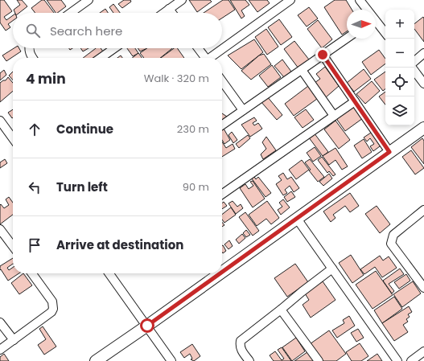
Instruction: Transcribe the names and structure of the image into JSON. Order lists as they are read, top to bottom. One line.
{"north":"right","page":{"map_buttons":["+","−"],"search":"Search here","heading":["4 min","Walk · 320 m"],"list":[["Continue","230 m"],["Turn left","90 m"],"Arrive at destination"]}}
